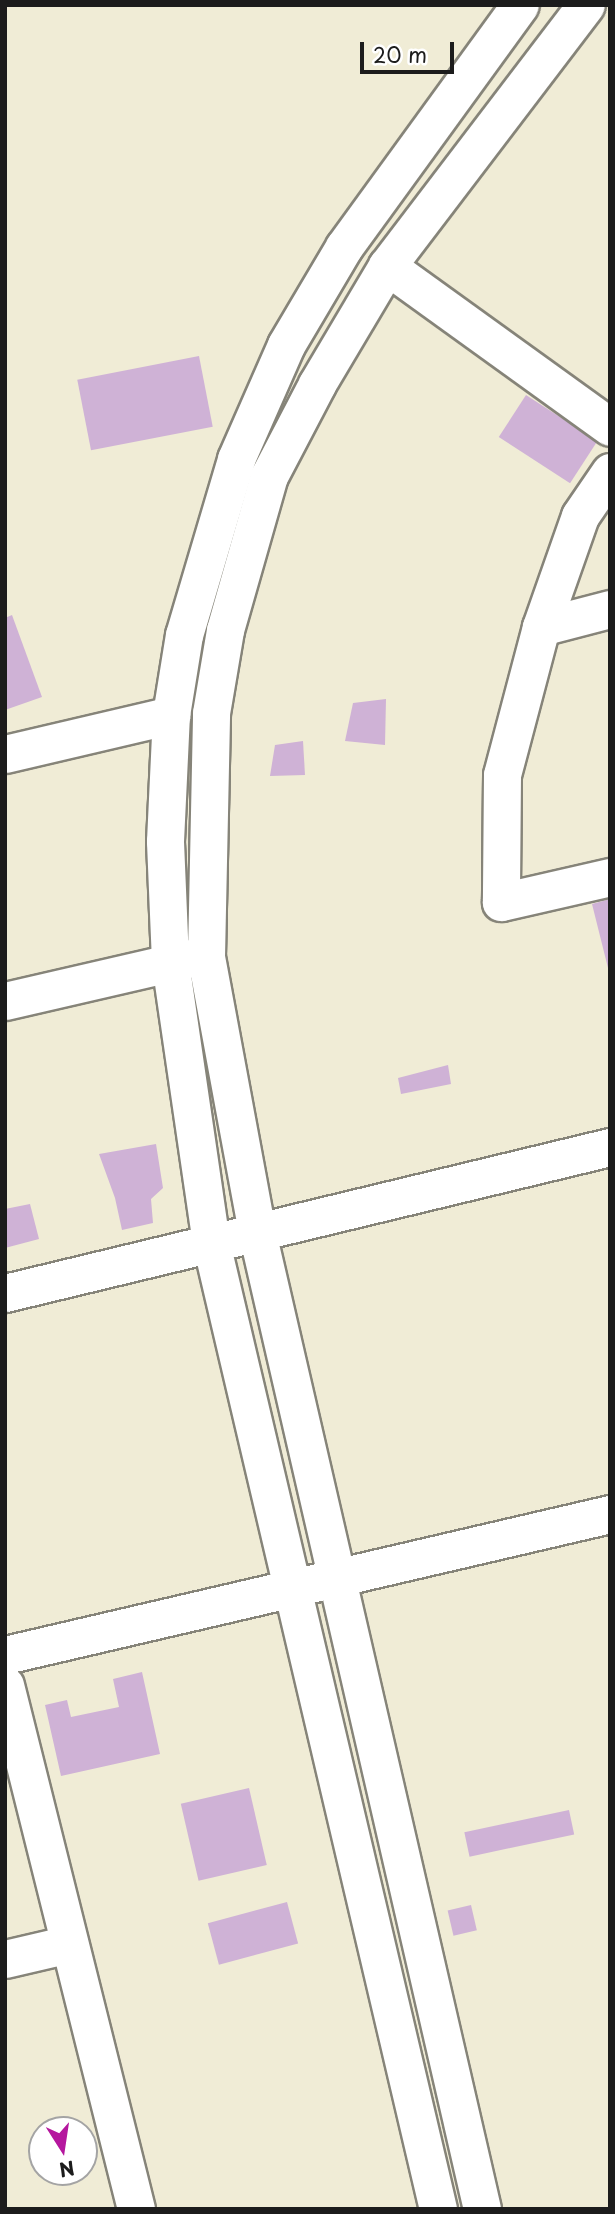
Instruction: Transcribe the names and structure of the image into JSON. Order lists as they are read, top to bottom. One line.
{"scale_bar":"20 m","north":"bottom"}
